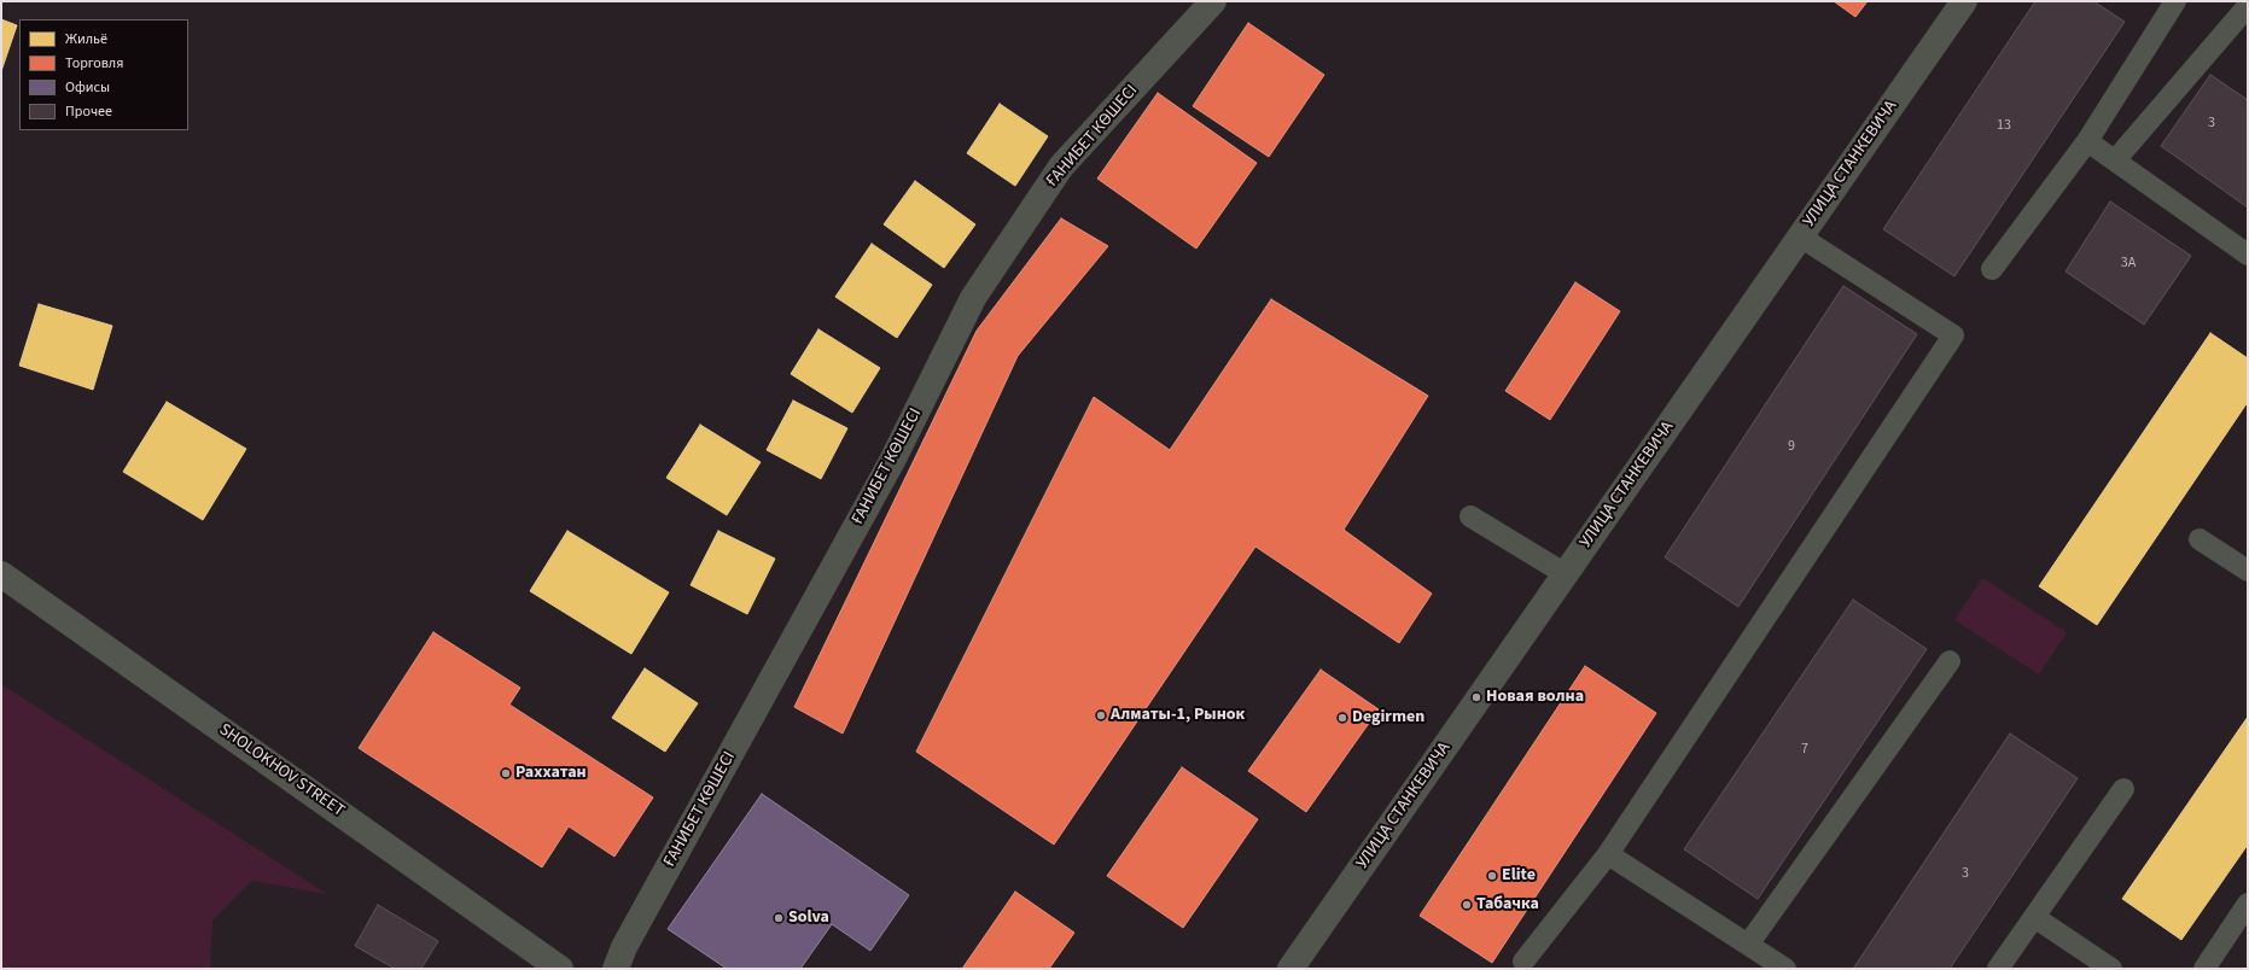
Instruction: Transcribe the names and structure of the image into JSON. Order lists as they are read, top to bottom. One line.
{"streets":{"main road":["SHOLOKHOV STREET"],"street":["ҒАНИБЕТ КӨШЕСІ","УЛИЦА СТАНКЕВИЧА"]},"places":["Новая волна","Алматы-1, Рынок","Degirmen","Раххатан","Elite","Табачка","Solva"],"house_numbers":["3","13","3А","9","7","3"],"legend":["Жильё","Торговля","Офисы","Прочее"]}
